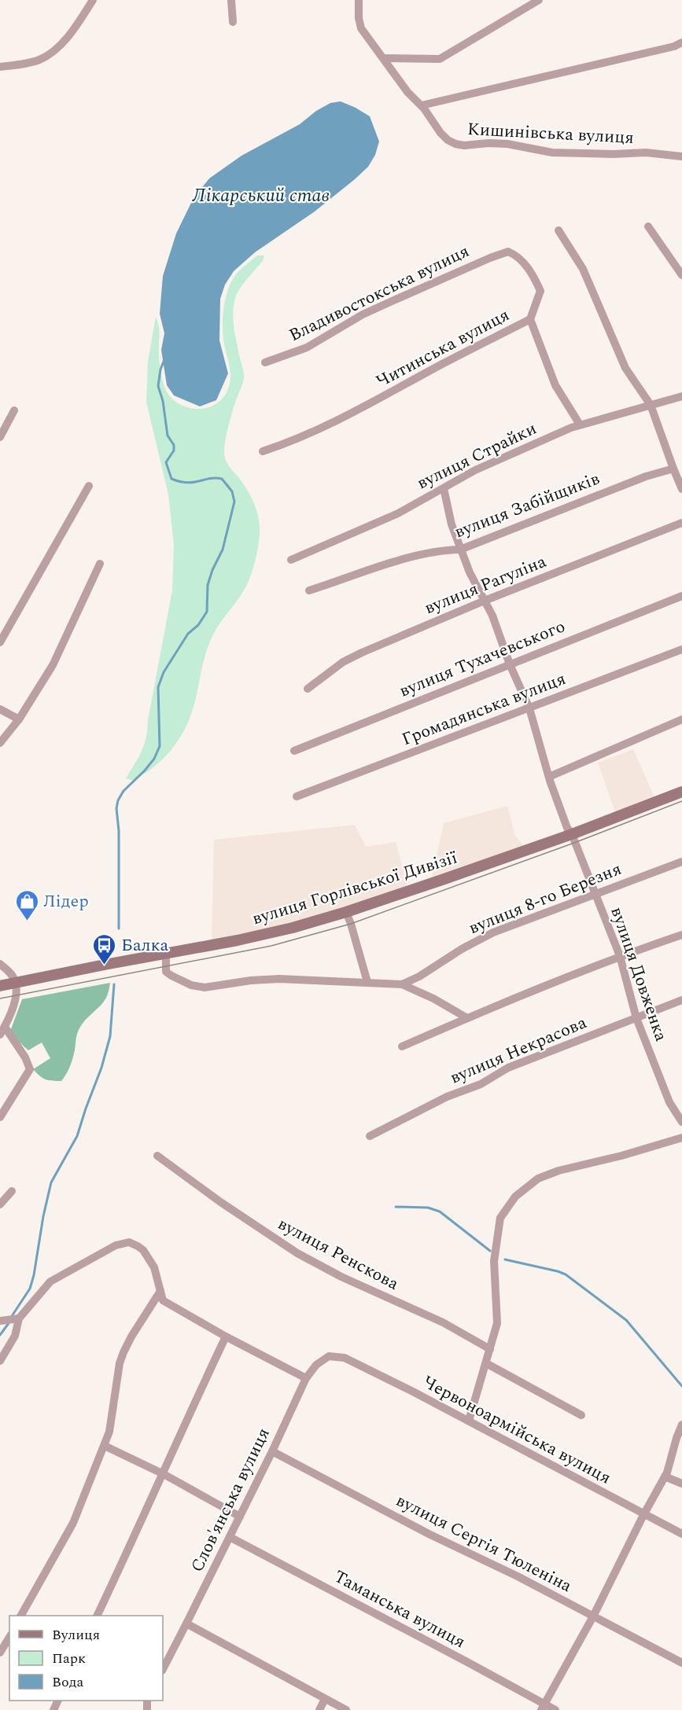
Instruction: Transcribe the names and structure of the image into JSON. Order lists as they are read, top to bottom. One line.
{"streets":{"main road":["вулиця Горлівської Дивізії"],"street":["Кишинівська вулиця","Владивостокська вулиця","Читинська вулиця","вулиця Страйки","вулиця Забійщиків","вулиця Рагуліна","вулиця Тухачевського","Громадянська вулиця","вулиця 8-го Березня","вулиця Довженка","вулиця Некрасова","вулиця Ренскова","Червоноармійська вулиця","Слов'янська вулиця","вулиця Сергія Тюленіна","Таманська вулиця"]},"crossings":[["Владивостокська вулиця","Читинська вулиця"],["Читинська вулиця","вулиця Страйки"],["вулиця Страйки","вулиця Довженка"],["вулиця Забійщиків","вулиця Довженка"],["вулиця Рагуліна","вулиця Довженка"],["вулиця Тухачевського","вулиця Довженка"],["Громадянська вулиця","вулиця Довженка"],["вулиця Горлівської Дивізії","вулиця 8-го Березня"],["вулиця Горлівської Дивізії","вулиця Довженка"],["вулиця 8-го Березня","вулиця Довженка"],["вулиця Довженка","вулиця Некрасова"],["Червоноармійська вулиця","Слов'янська вулиця"],["Слов'янська вулиця","вулиця Сергія Тюленіна"],["Слов'янська вулиця","Таманська вулиця"]],"water":["Лікарський став"],"places":{"shop":["Лідер"],"bus stop":["Балка"]},"legend":["Вулиця","Парк","Вода"]}
